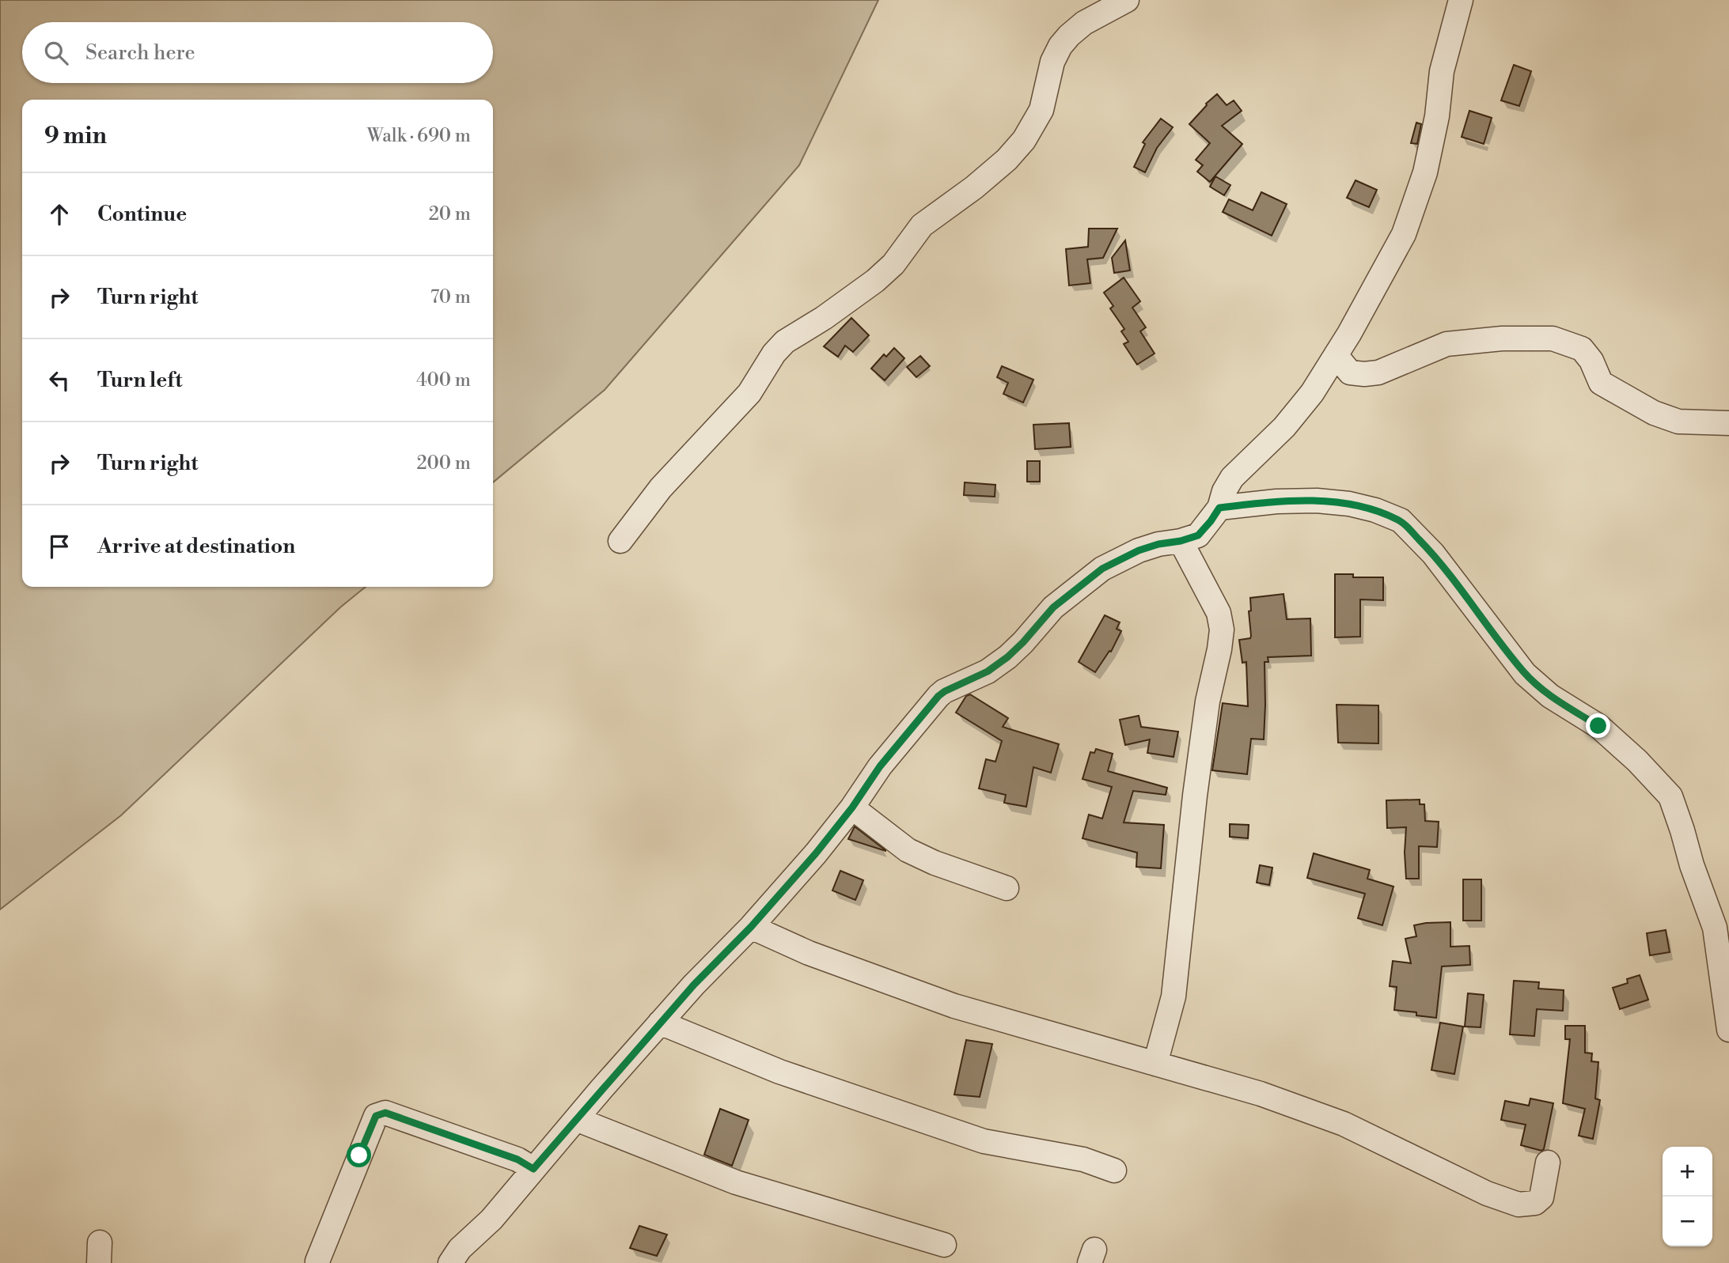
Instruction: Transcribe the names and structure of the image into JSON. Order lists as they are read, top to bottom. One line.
{"page":{"search":"Search here","heading":["9 min","Walk · 690 m"],"list":[["Continue","20 m"],["Turn right","70 m"],["Turn left","400 m"],["Turn right","200 m"],"Arrive at destination"],"map_buttons":["+","−"]}}
